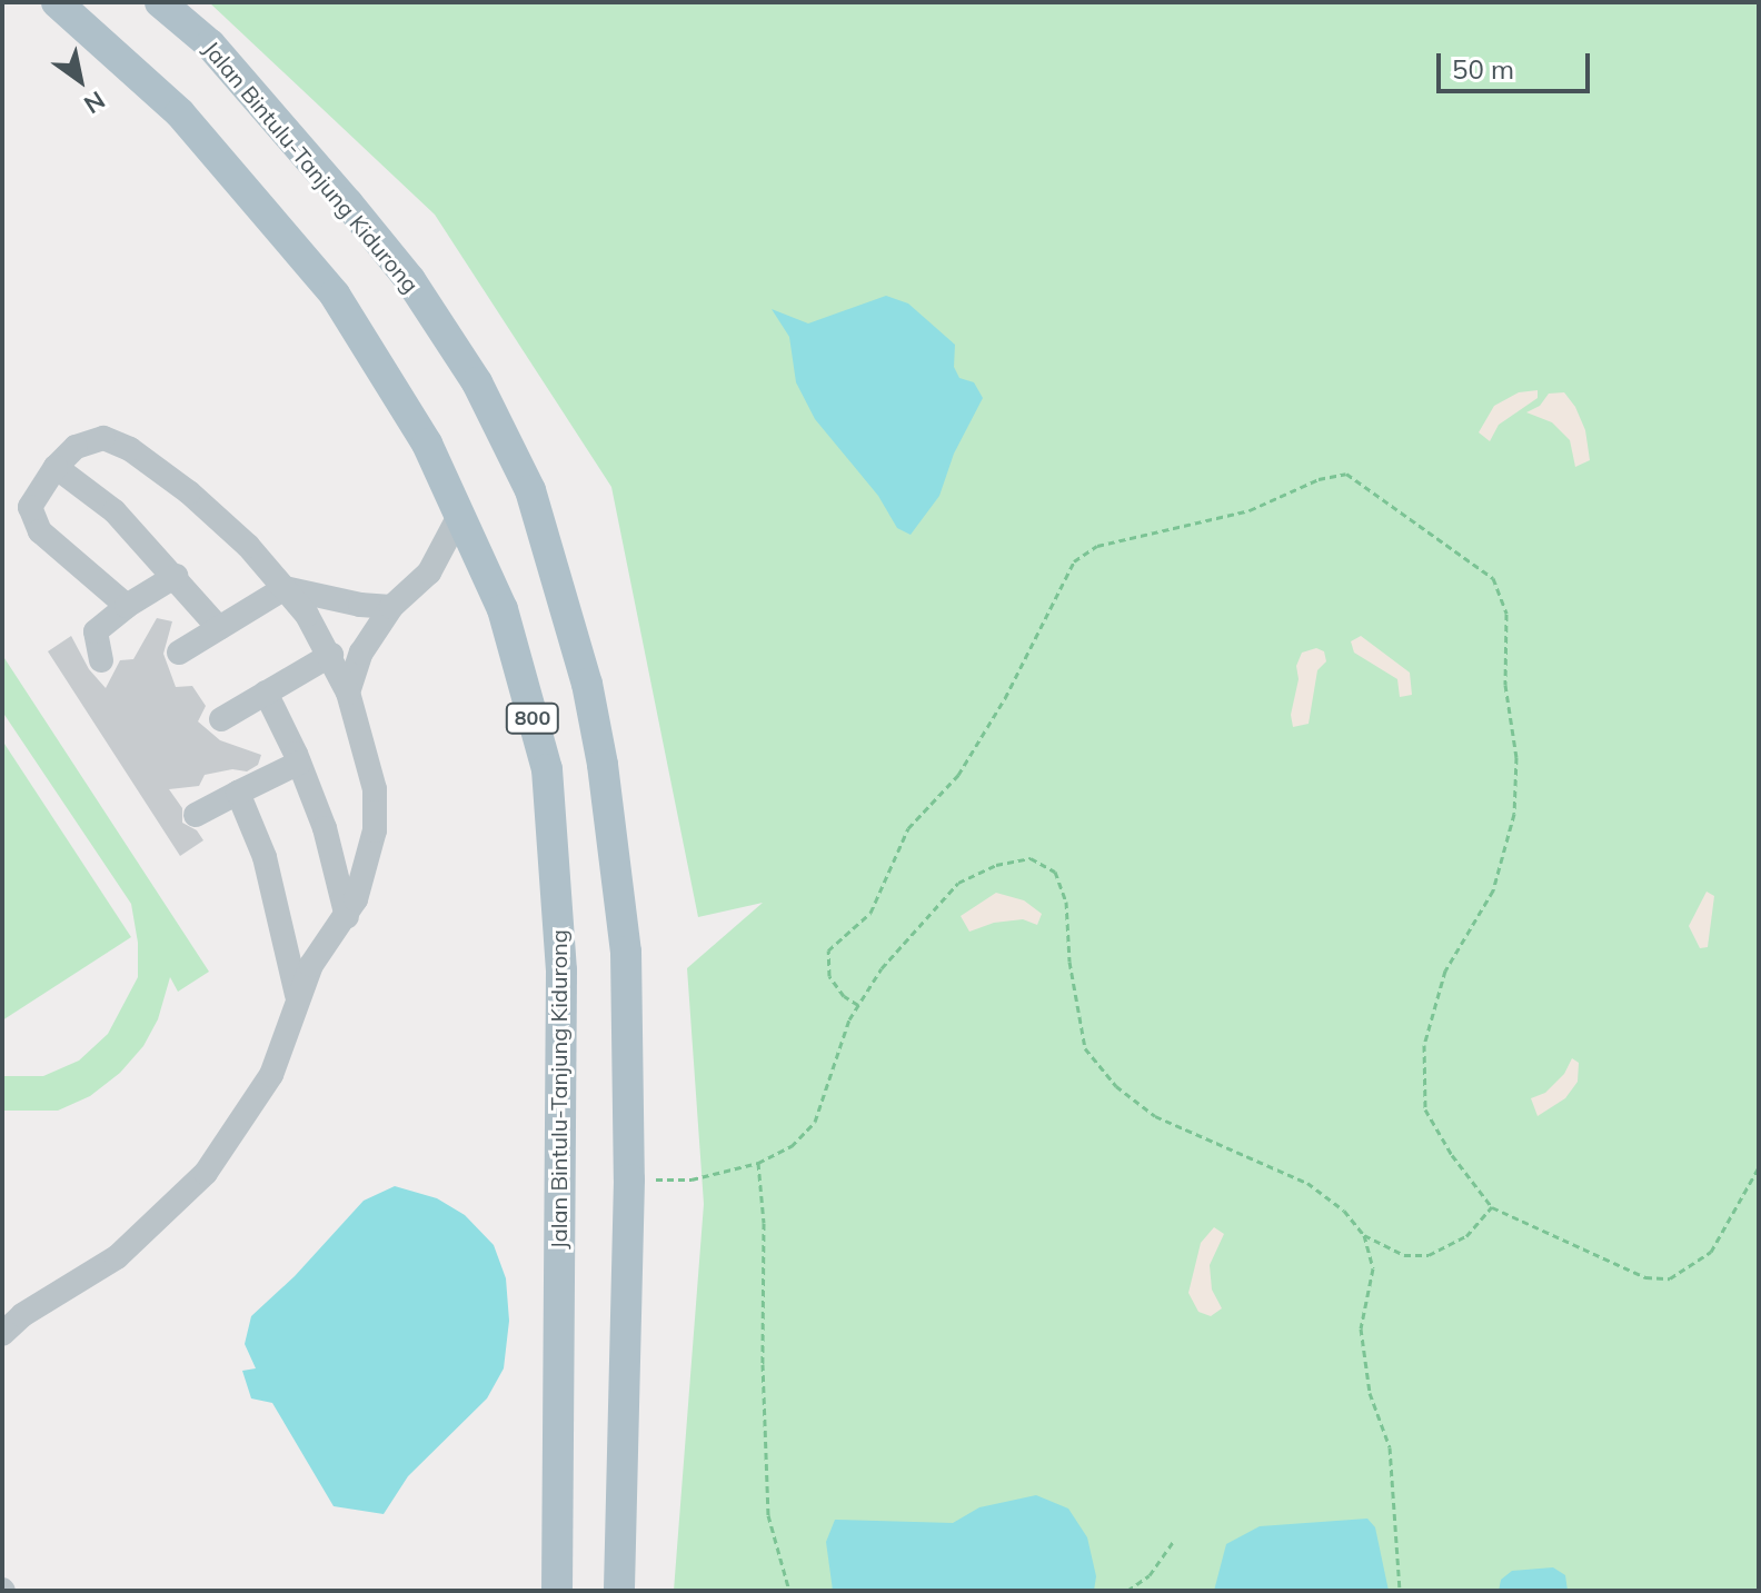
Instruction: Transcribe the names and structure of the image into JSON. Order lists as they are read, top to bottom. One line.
{"streets":{"main road":["Jalan Bintulu-Tanjung Kidurong","800"]},"scale_bar":"50 m","north":"bottom right"}
